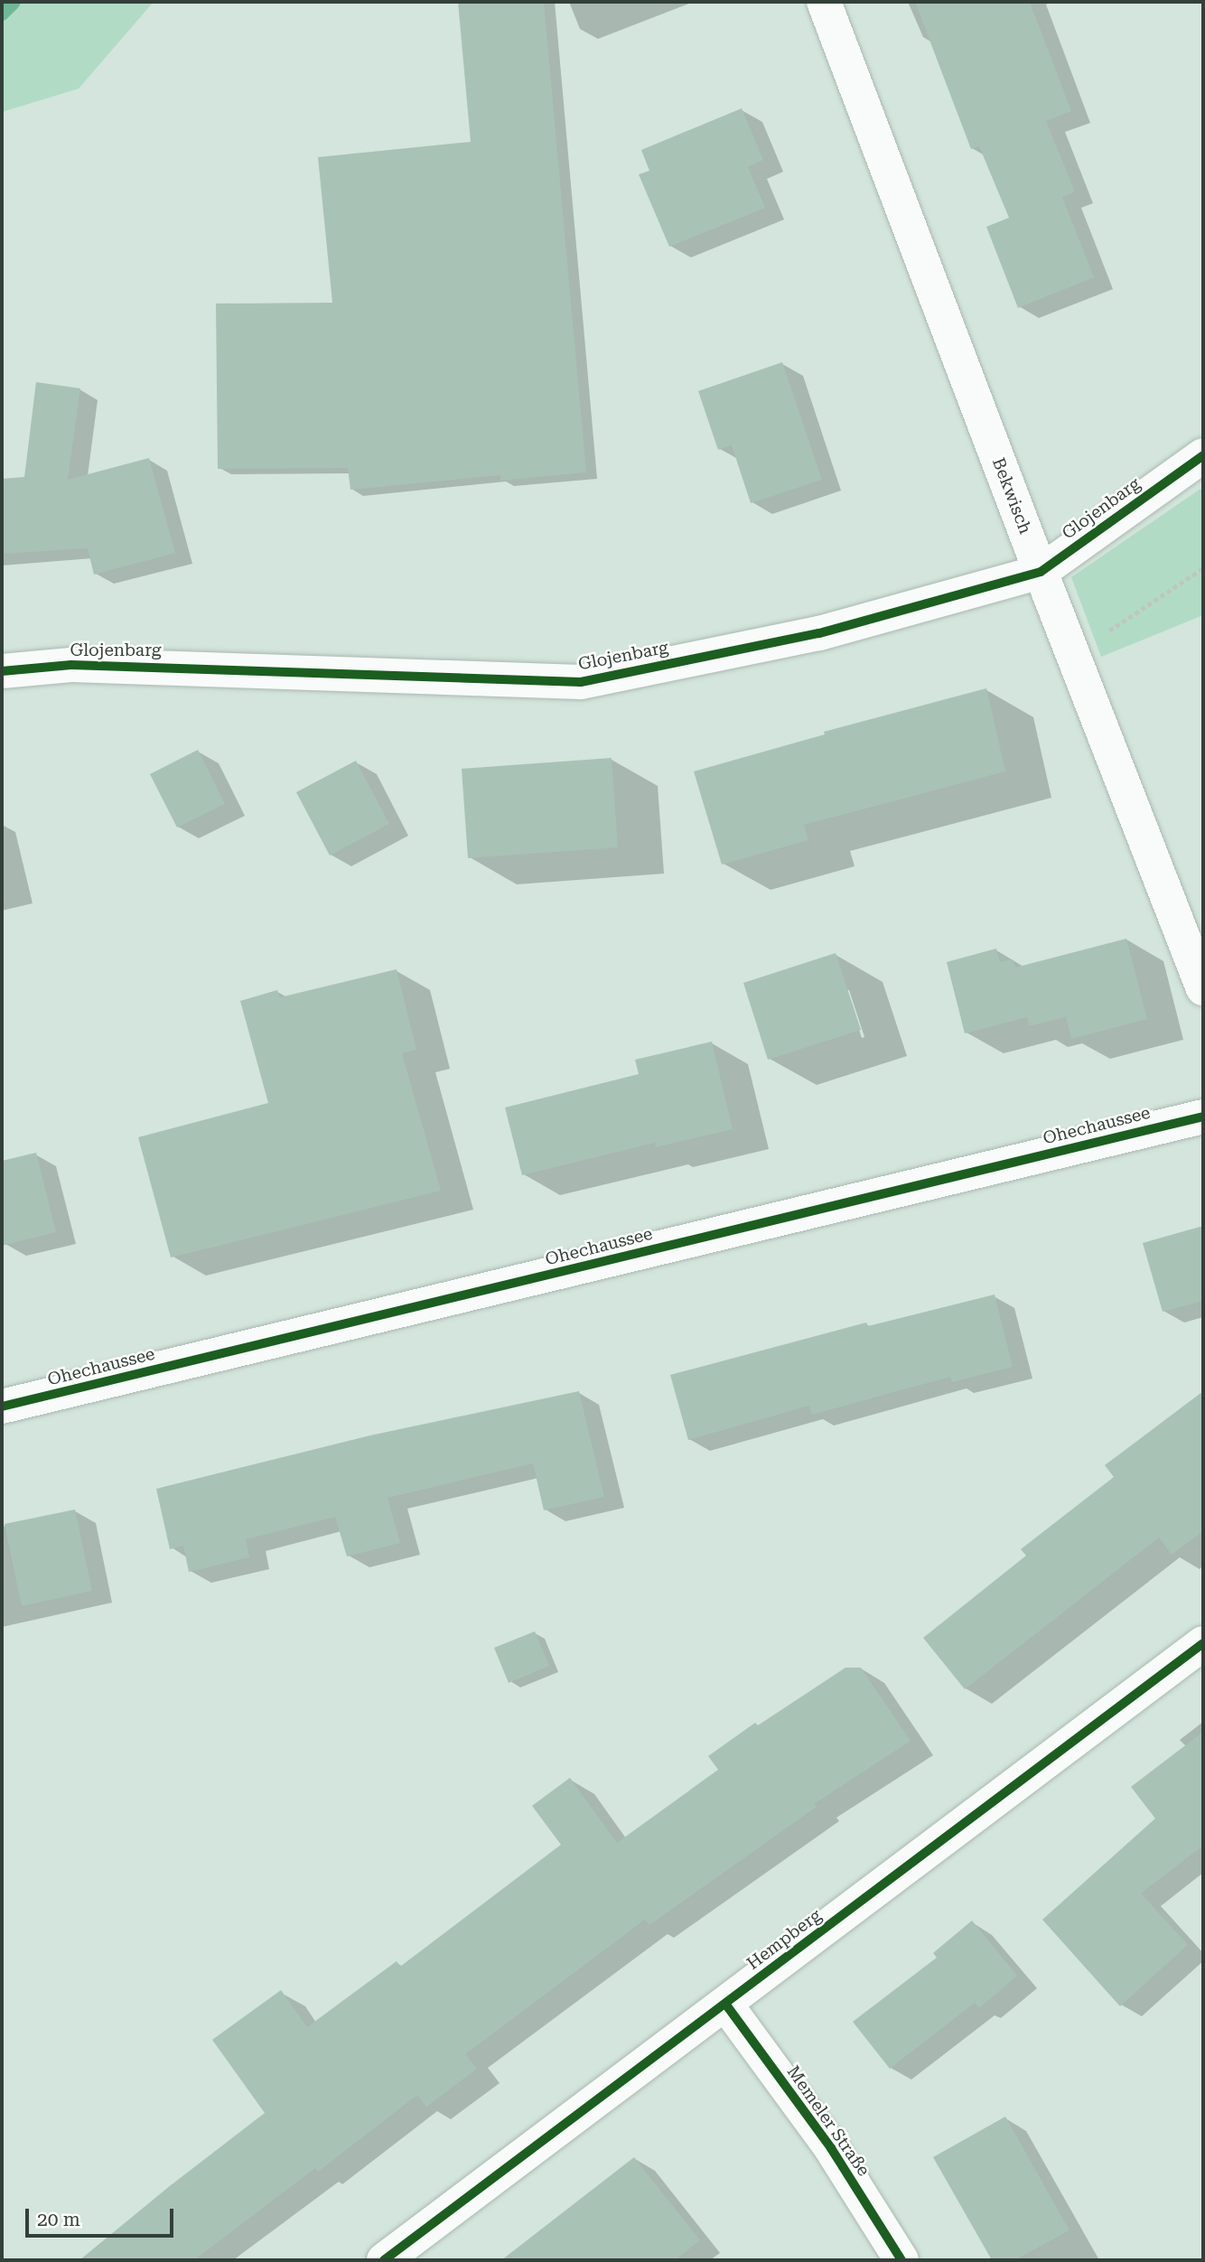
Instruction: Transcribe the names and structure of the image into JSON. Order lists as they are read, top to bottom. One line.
{"streets":{"street":["Bekwisch","Glojenbarg","Ohechaussee","Hempberg","Memeler Straße"]},"crossings":[["Bekwisch","Glojenbarg"],["Hempberg","Memeler Straße"]],"scale_bar":"20 m"}
